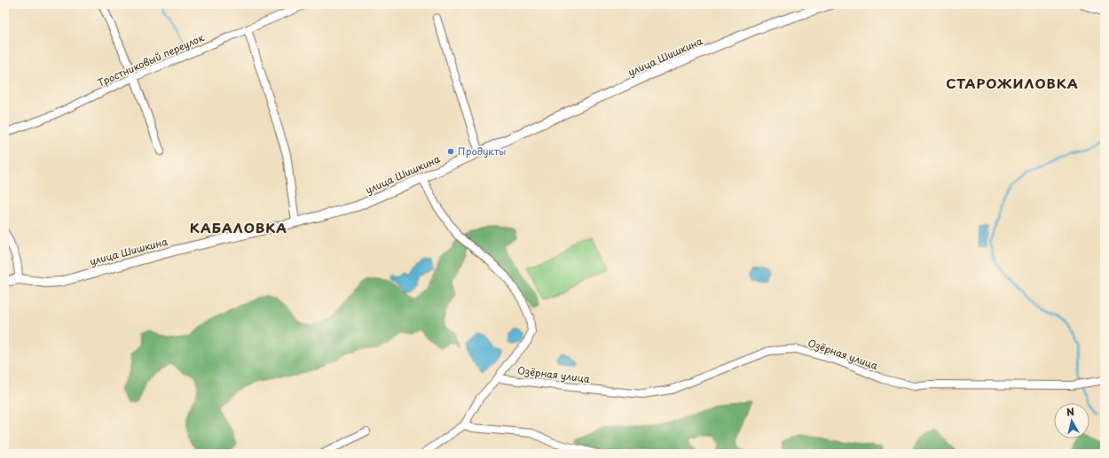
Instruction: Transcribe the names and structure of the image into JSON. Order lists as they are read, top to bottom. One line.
{"streets":{"street":["улица Шишкина","Тростниковый переулок","Озёрная улица"]},"districts":["СТАРОЖИЛОВКА","КАБАЛОВКА"],"places":["Продукты"],"north":"top"}
